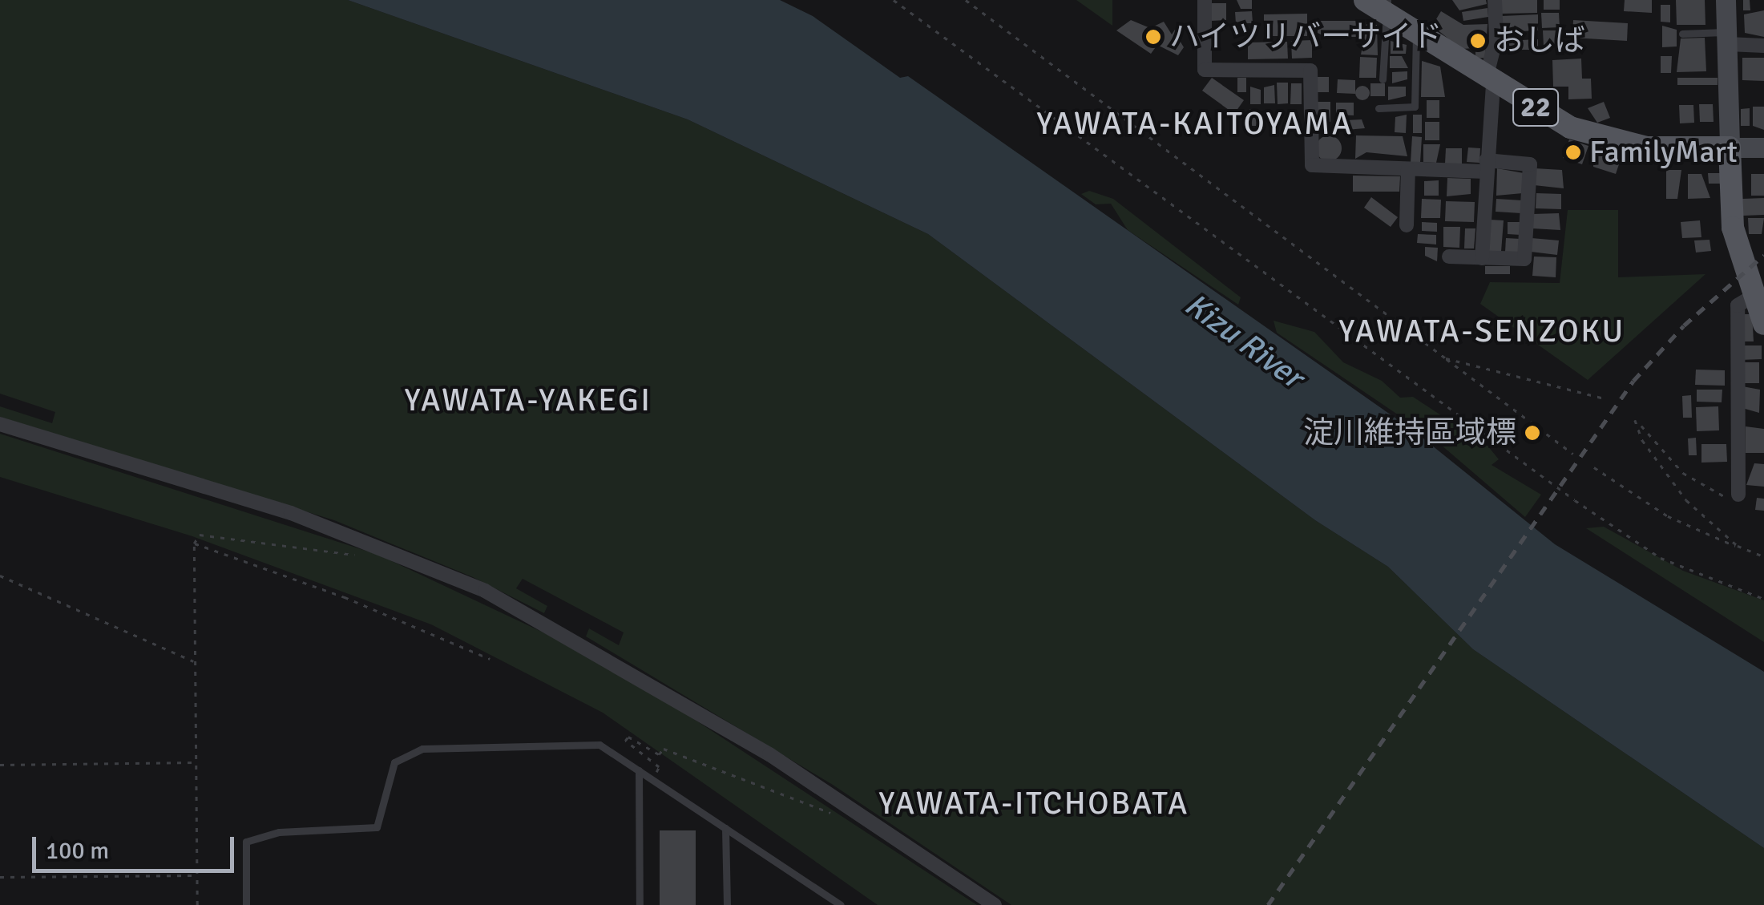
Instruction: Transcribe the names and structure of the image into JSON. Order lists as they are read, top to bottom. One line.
{"streets":{"main road":["22"]},"districts":["YAWATA-KAITOYAMA","YAWATA-SENZOKU","YAWATA-YAKEGI","YAWATA-ITCHOBATA"],"water":["Kizu River"],"places":["ハイツリバーサイド","おしば","FamilyMart","淀川維持區域標"],"scale_bar":"100 m"}
